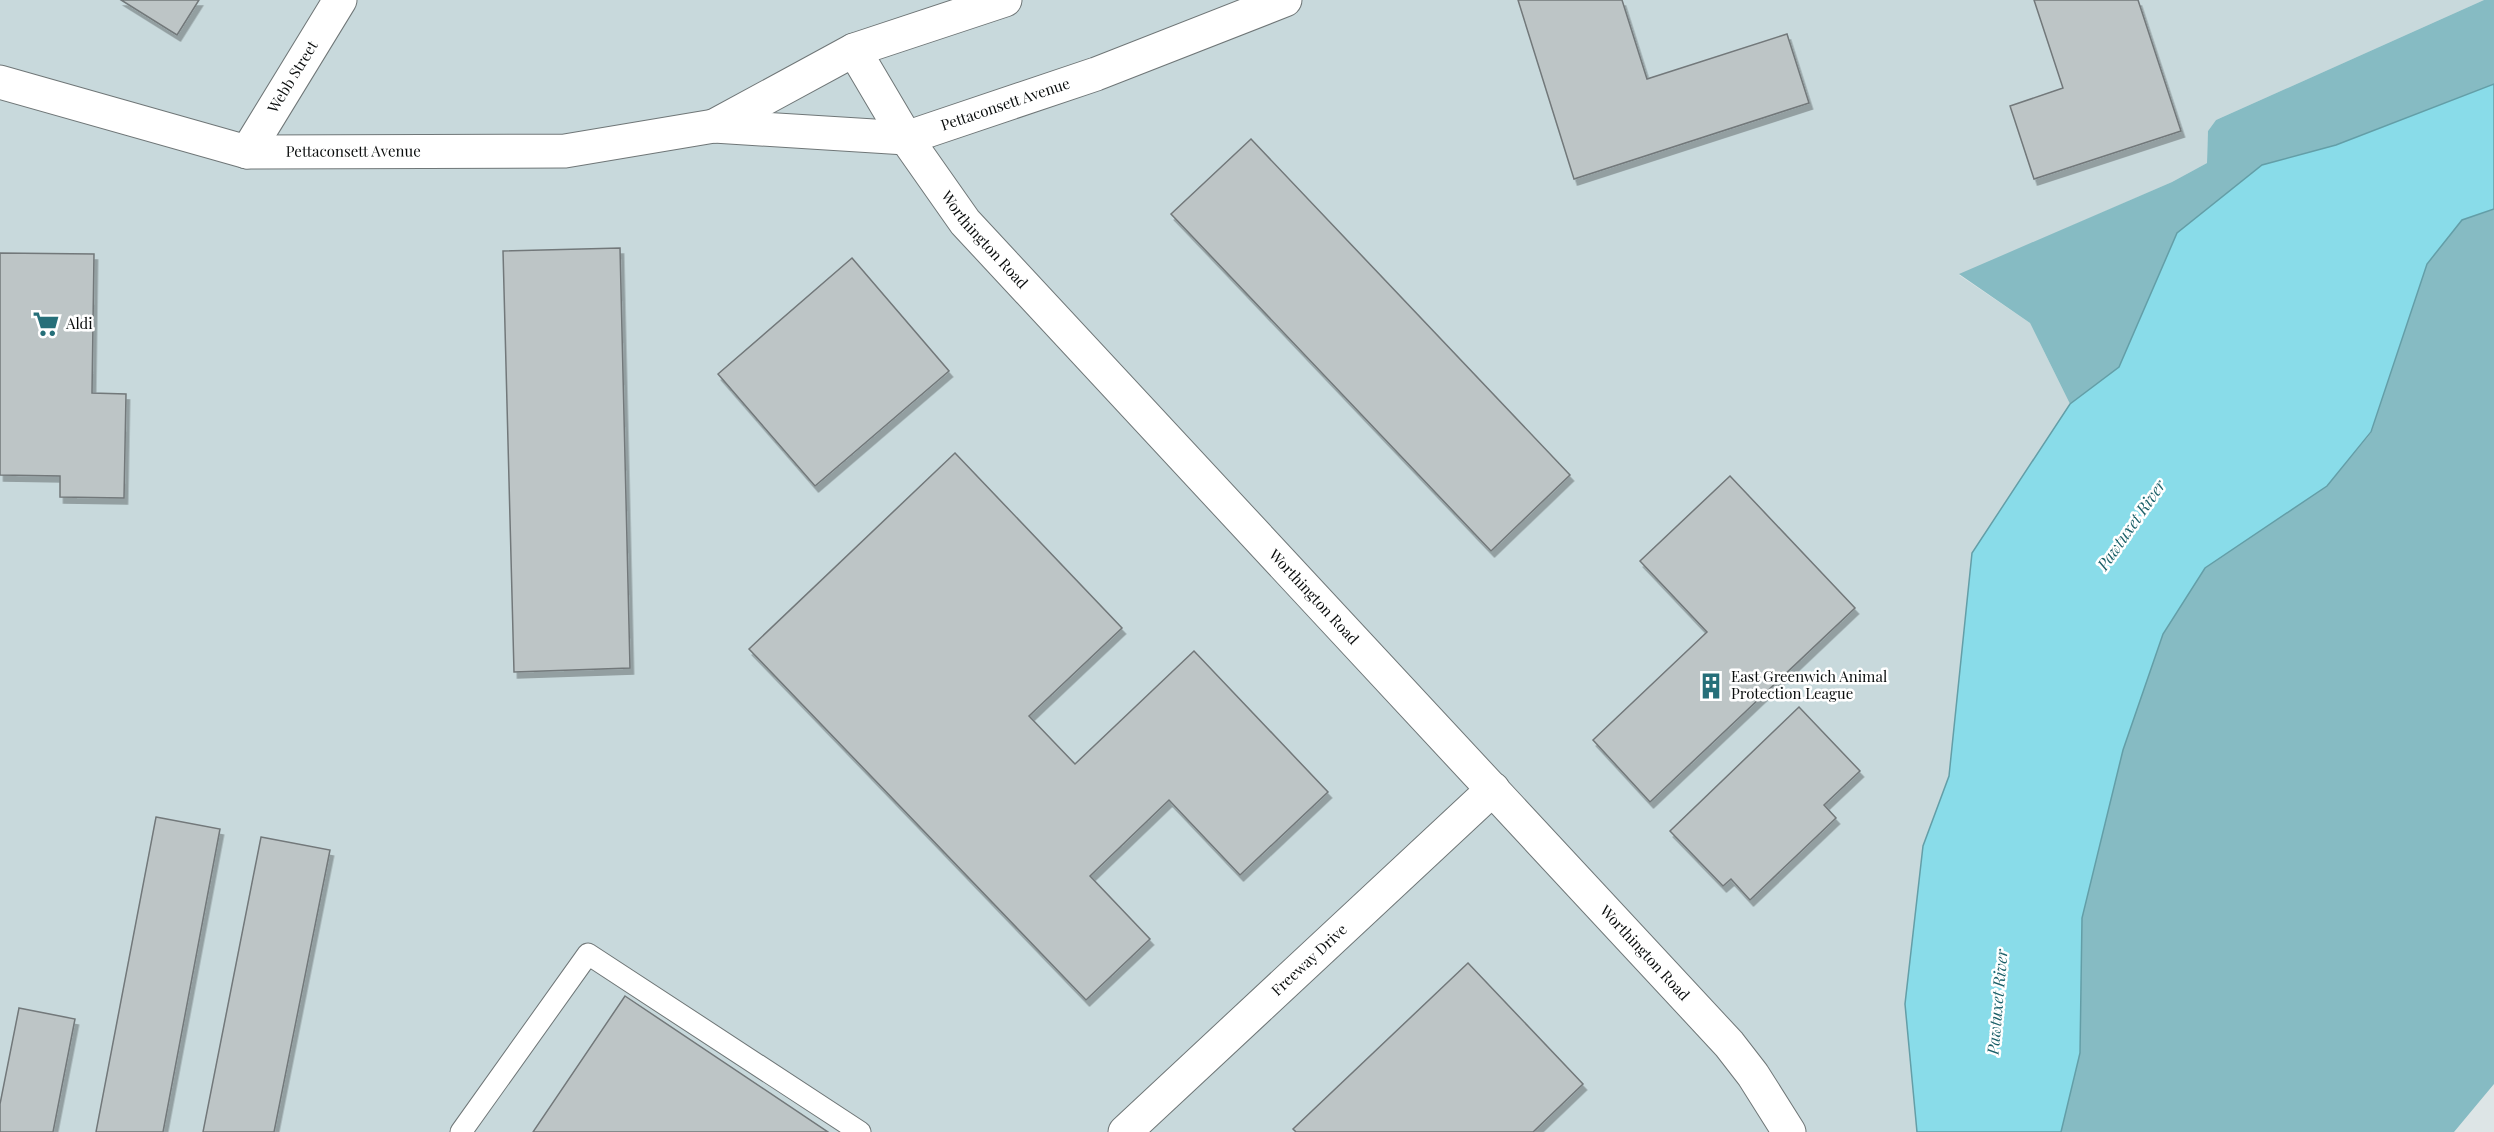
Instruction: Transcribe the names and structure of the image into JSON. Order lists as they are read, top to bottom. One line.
{"streets":{"street":["Webb Street","Pettaconsett Avenue","Worthington Road","Freeway Drive"]},"crossings":[["Webb Street","Pettaconsett Avenue"],["Pettaconsett Avenue","Worthington Road"],["Worthington Road","Freeway Drive"]],"water":["Pawtuxet River"],"places":{"supermarket":["Aldi"],"building":["East Greenwich Animal Protection League"]}}
